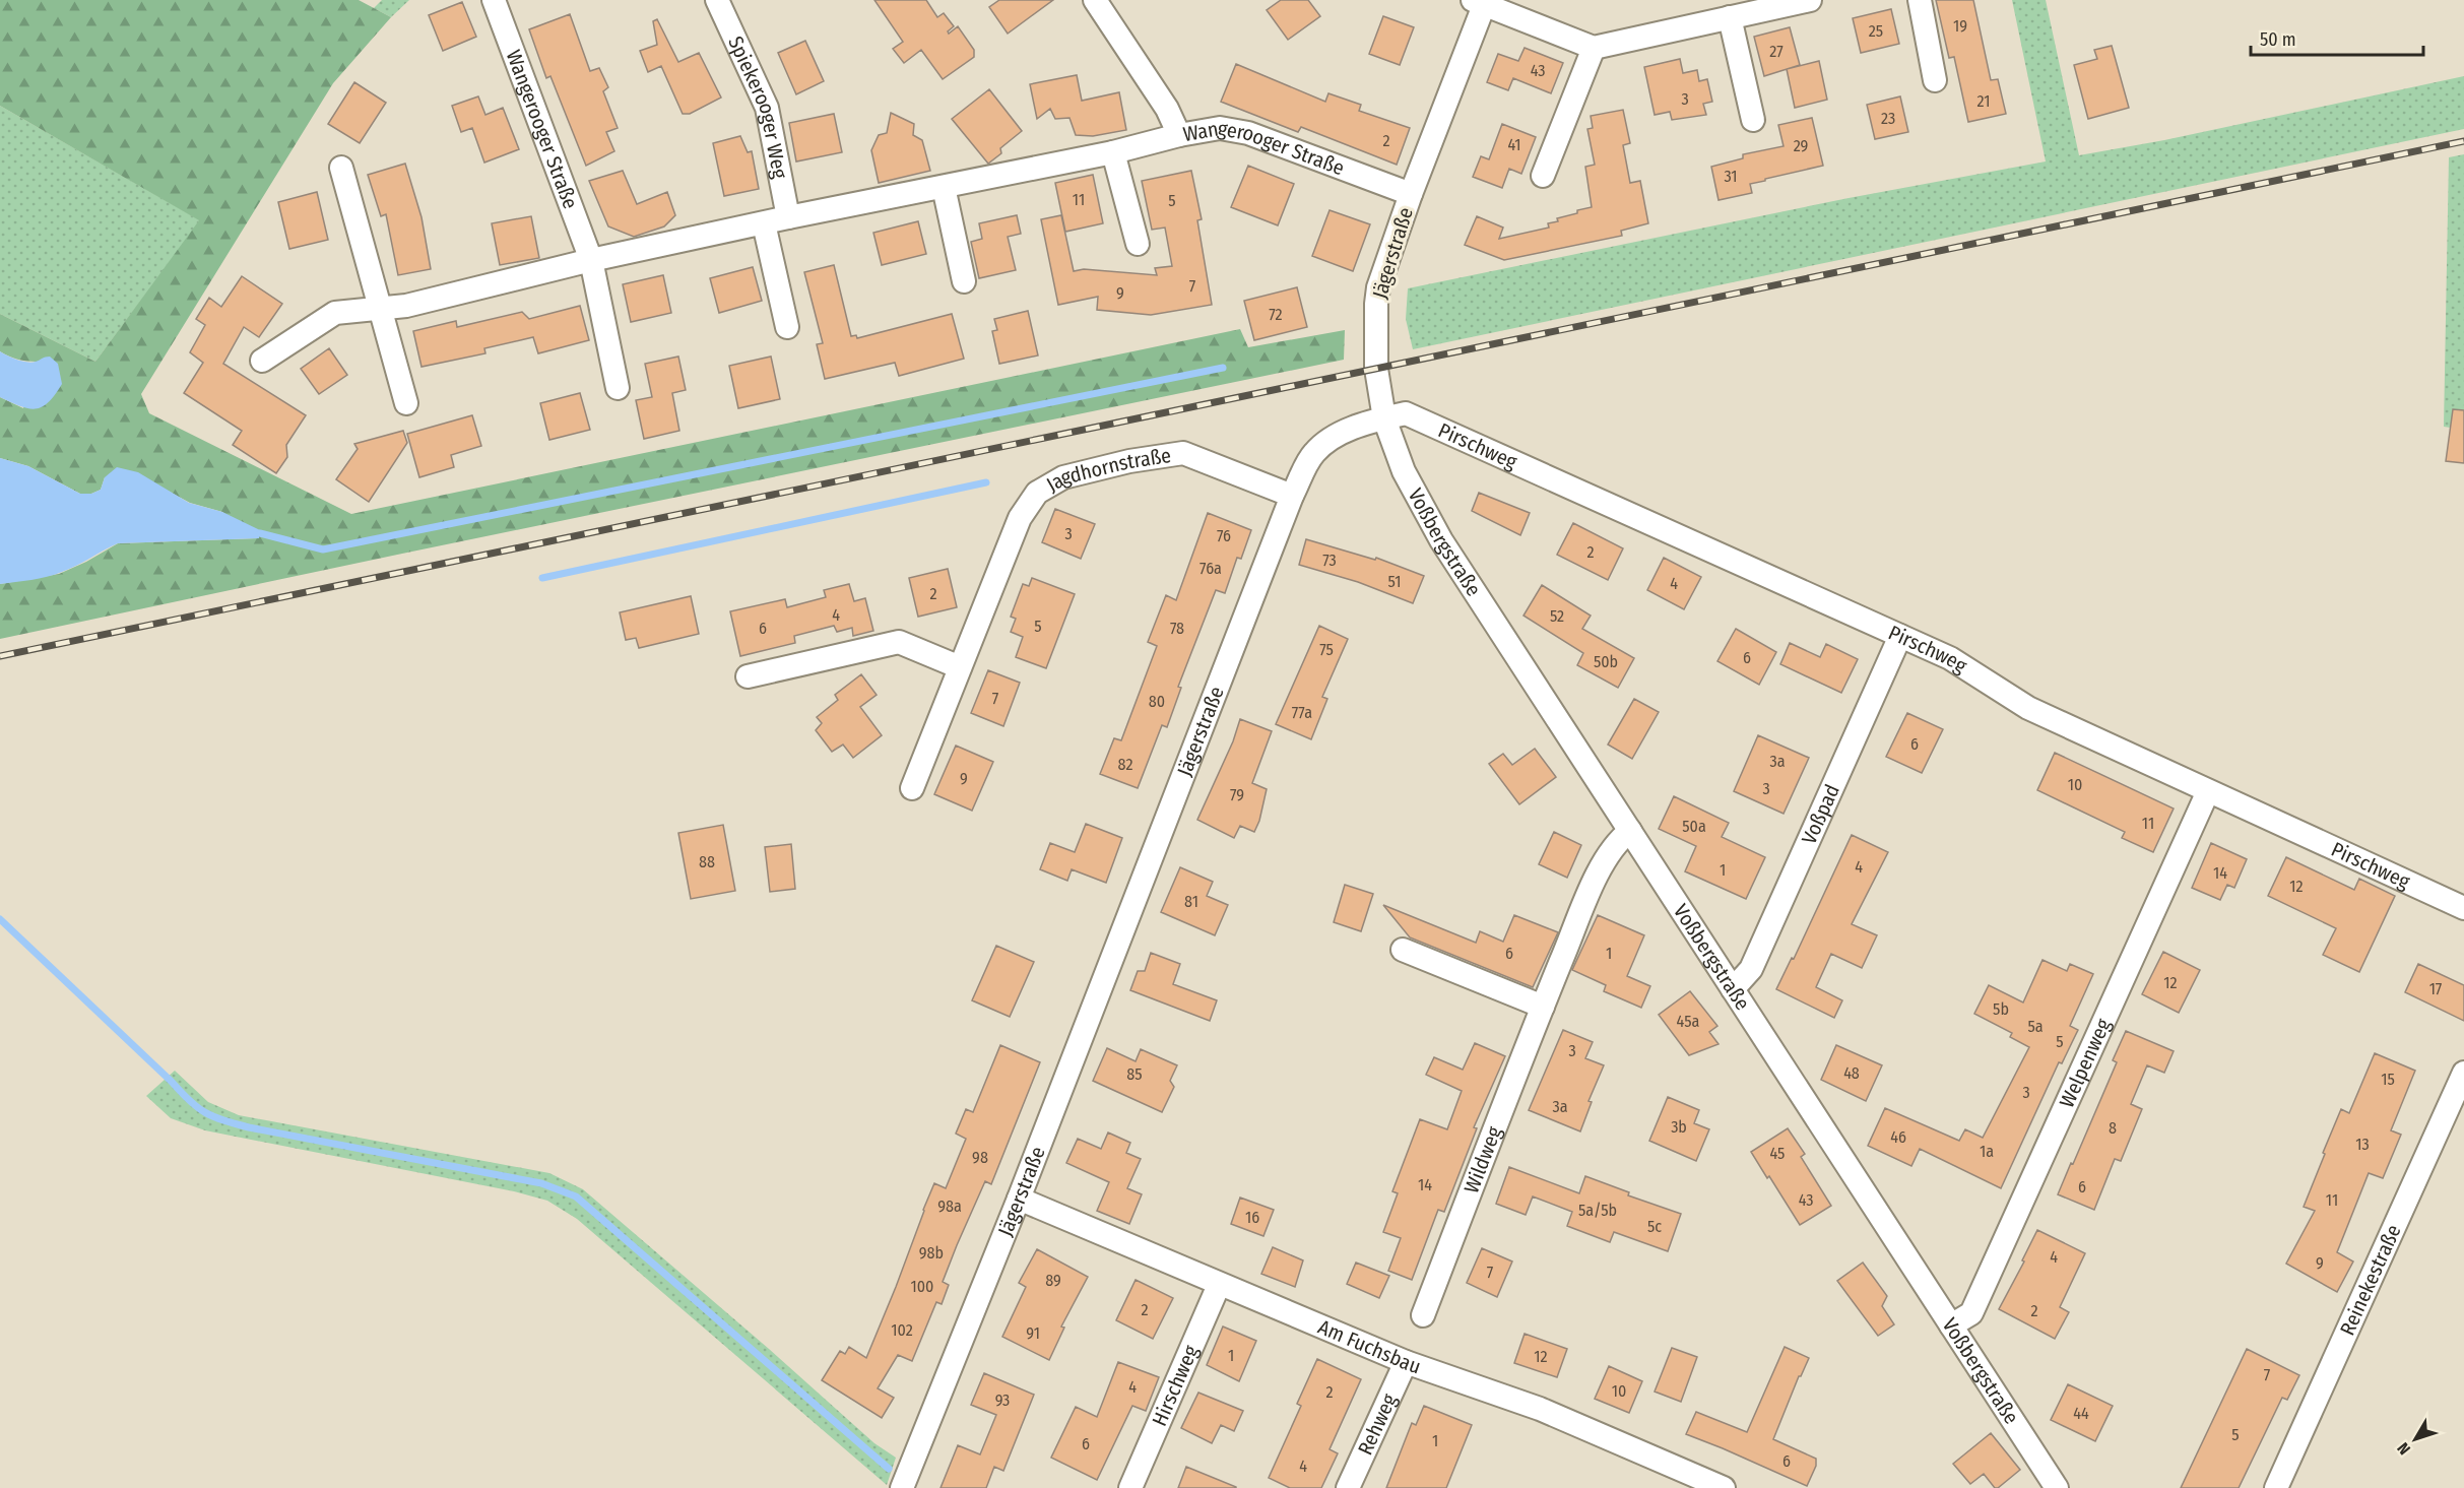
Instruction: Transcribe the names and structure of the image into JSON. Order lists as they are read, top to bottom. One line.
{"streets":{"street":["Spiekerooger Weg","Wangerooger Straße","Jägerstraße","Pirschweg","Jagdhornstraße","Voßbergstraße","Voßpad","Welpenweg","Wildweg","Reinekestraße","Am Fuchsbau","Hirschweg","Rehweg"]},"crossings":[["Spiekerooger Weg","Wangerooger Straße"],["Wangerooger Straße","Jägerstraße"],["Jägerstraße","Pirschweg"],["Jägerstraße","Jagdhornstraße"],["Jägerstraße","Voßbergstraße"],["Jägerstraße","Am Fuchsbau"],["Pirschweg","Voßbergstraße"],["Pirschweg","Voßpad"],["Pirschweg","Welpenweg"],["Voßbergstraße","Voßpad"],["Voßbergstraße","Welpenweg"],["Voßbergstraße","Wildweg"],["Am Fuchsbau","Hirschweg"],["Am Fuchsbau","Rehweg"]],"house_numbers":["19","25","27","43","3","21","23","2","41","29","31","11","5","7","9","72","3","76","2","73","76a","51","4","2","4","52","5","6","78","75","6","50b","7","80","77a","6","3a","82","9","10","3","79","11","50a","88","4","1","14","12","81","6","1","12","17","5b","45a","5a","5","3","48","85","15","3","3a","3b","8","46","13","1a","45","98","14","6","43","11","98a","5a/5b","16","5c","98b","4","9","7","89","100","2","2","102","91","1","12","7","4","10","2","93","44","5","1","6","6","4"],"scale_bar":"50 m","north":"bottom left"}
